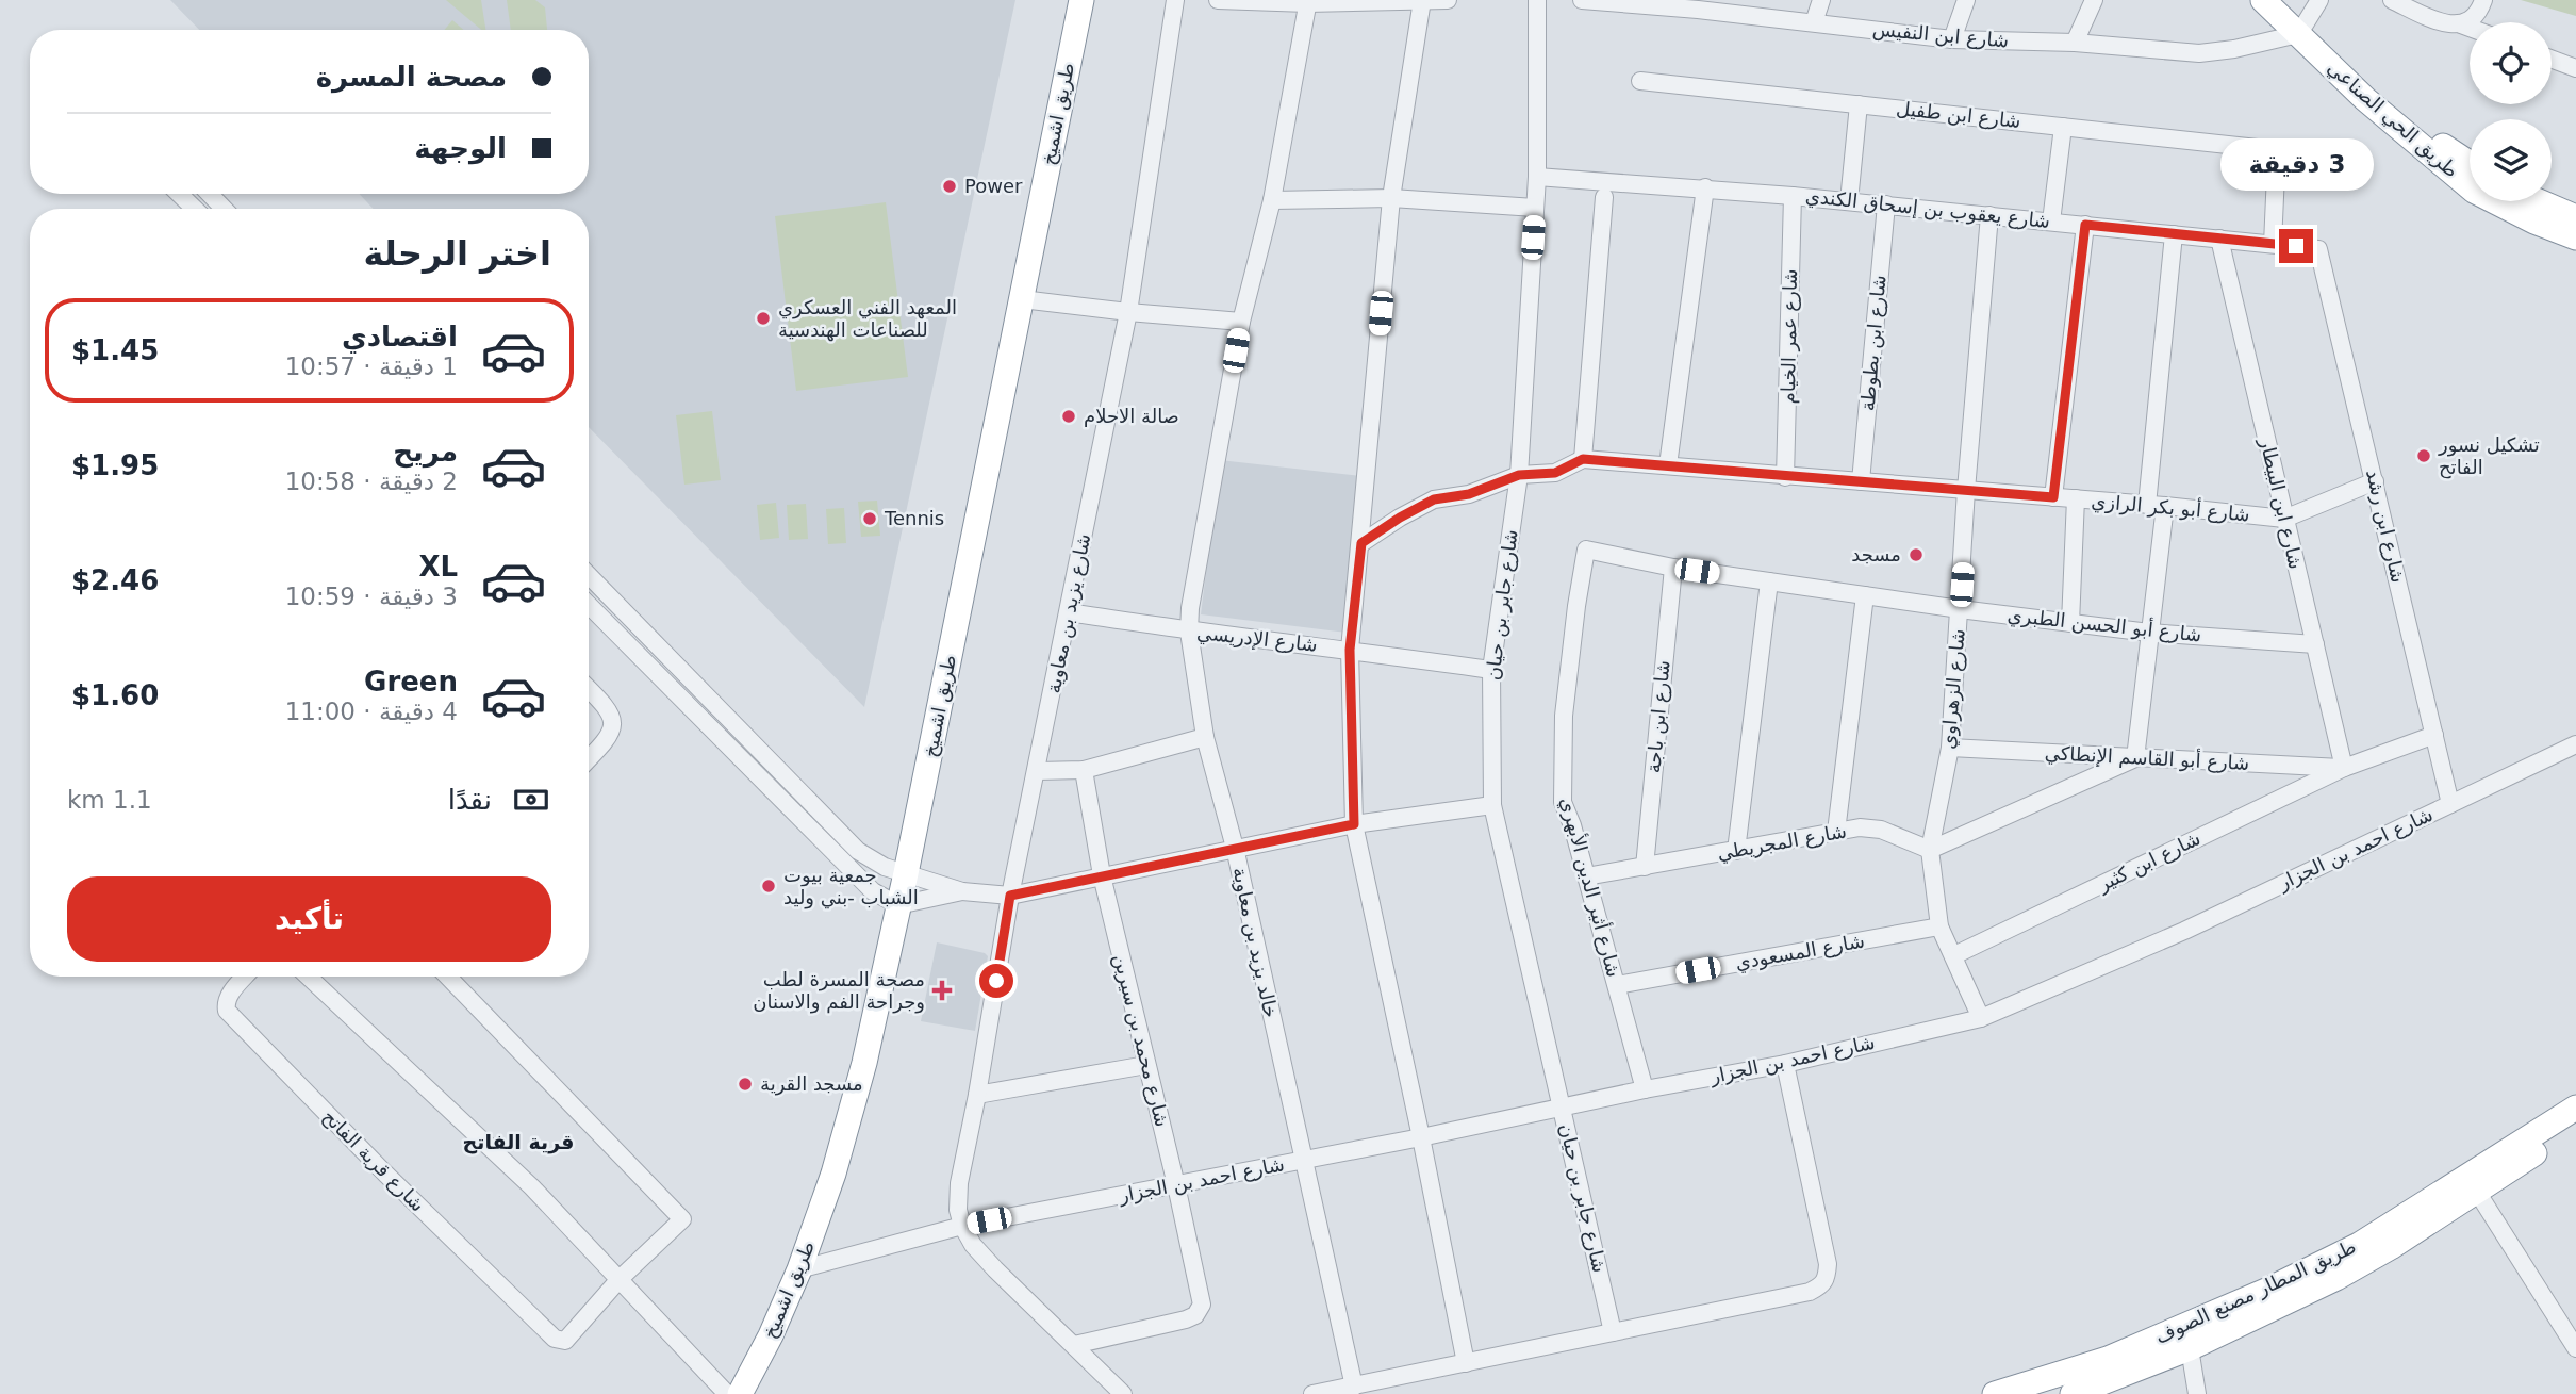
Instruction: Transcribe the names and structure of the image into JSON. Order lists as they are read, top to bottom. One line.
{"streets":{"highway":["طريق اشميخ","طريق الحي الصناعي","طريق المطار مصنع الصوف"],"street":["شارع ابن النفيس","شارع ابن طفيل","شارع يعقوب بن إسحاق الكندي","شارع عمر الخيام","شارع ابن بطوطة","شارع ابن البيطار","شارع أبو بكر الرازي","شارع ابن رشد","شارع جابر بن حيان","شارع يزيد بن معاوية","شارع أبو الحسن الطبري","شارع الإدريسي","شارع الزهراوي","شارع ابن باجة","شارع أبو القاسم الإنطاكي","شارع المجريطي","شارع احمد بن الجزار","شارع ابن كثير","شارع أثير الدين الأبهري","خالد يزيد بن معاوية","شارع المسعودي","شارع محمد بن سيرين","شارع قرية الفاتح"]},"crossings":[["شارع ابن النفيس","طريق الحي الصناعي"],["طريق اشميخ","شارع احمد بن الجزار"],["شارع ابن طفيل","شارع يعقوب بن إسحاق الكندي"],["شارع يعقوب بن إسحاق الكندي","شارع عمر الخيام"],["شارع يعقوب بن إسحاق الكندي","شارع ابن بطوطة"],["شارع يعقوب بن إسحاق الكندي","شارع ابن البيطار"],["شارع يعقوب بن إسحاق الكندي","شارع ابن رشد"],["شارع يعقوب بن إسحاق الكندي","شارع جابر بن حيان"],["شارع يعقوب بن إسحاق الكندي","شارع الزهراوي"],["شارع عمر الخيام","شارع أبو بكر الرازي"],["شارع ابن بطوطة","شارع أبو بكر الرازي"],["شارع ابن البيطار","شارع أبو بكر الرازي"],["شارع ابن البيطار","شارع أبو الحسن الطبري"],["شارع ابن البيطار","شارع أبو القاسم الإنطاكي"],["شارع ابن البيطار","شارع ابن كثير"],["شارع أبو بكر الرازي","شارع جابر بن حيان"],["شارع أبو بكر الرازي","شارع الزهراوي"],["شارع ابن رشد","شارع احمد بن الجزار"],["شارع ابن رشد","شارع ابن كثير"],["شارع جابر بن حيان","شارع الإدريسي"],["شارع جابر بن حيان","شارع احمد بن الجزار"],["شارع يزيد بن معاوية","شارع الإدريسي"],["شارع يزيد بن معاوية","شارع احمد بن الجزار"],["شارع أبو الحسن الطبري","شارع الزهراوي"],["شارع أبو الحسن الطبري","شارع ابن باجة"],["شارع أبو الحسن الطبري","شارع أثير الدين الأبهري"],["شارع الإدريسي","خالد يزيد بن معاوية"],["شارع الزهراوي","شارع أبو القاسم الإنطاكي"],["شارع الزهراوي","شارع المجريطي"],["شارع الزهراوي","شارع احمد بن الجزار"],["شارع الزهراوي","شارع ابن كثير"],["شارع الزهراوي","شارع المسعودي"],["شارع ابن باجة","شارع المجريطي"],["شارع أبو القاسم الإنطاكي","شارع ابن كثير"],["شارع المجريطي","شارع أثير الدين الأبهري"],["شارع احمد بن الجزار","شارع أثير الدين الأبهري"],["شارع احمد بن الجزار","خالد يزيد بن معاوية"],["شارع احمد بن الجزار","شارع محمد بن سيرين"],["شارع أثير الدين الأبهري","شارع المسعودي"]],"districts":["قرية الفاتح"],"places":{"other":["Power","المعهد الفني العسكري للصناعات الهندسية","صالة الاحلام","تشكيل نسور الفاتح","Tennis","مسجد","جمعية بيوت الشباب -بني وليد","مسجد القرية"],"health":["مصحة المسرة لطب وجراحة الفم والاسنان"]},"page":{"banner":["مصحة المسرة","الوجهة"],"bubble":"3 دقيقة","heading":"اختر الرحلة","list":[{"name":"اقتصادي","note":"1 دقيقة · 10:57","value":"$1.45"},{"name":"مريح","note":"2 دقيقة · 10:58","value":"$1.95"},{"name":"XL","note":"3 دقيقة · 10:59","value":"$2.46"},{"name":"Green","note":"4 دقيقة · 11:00","value":"$1.60"}],"pay":["نقدًا","1.1 km"],"buttons":"تأكيد"}}
